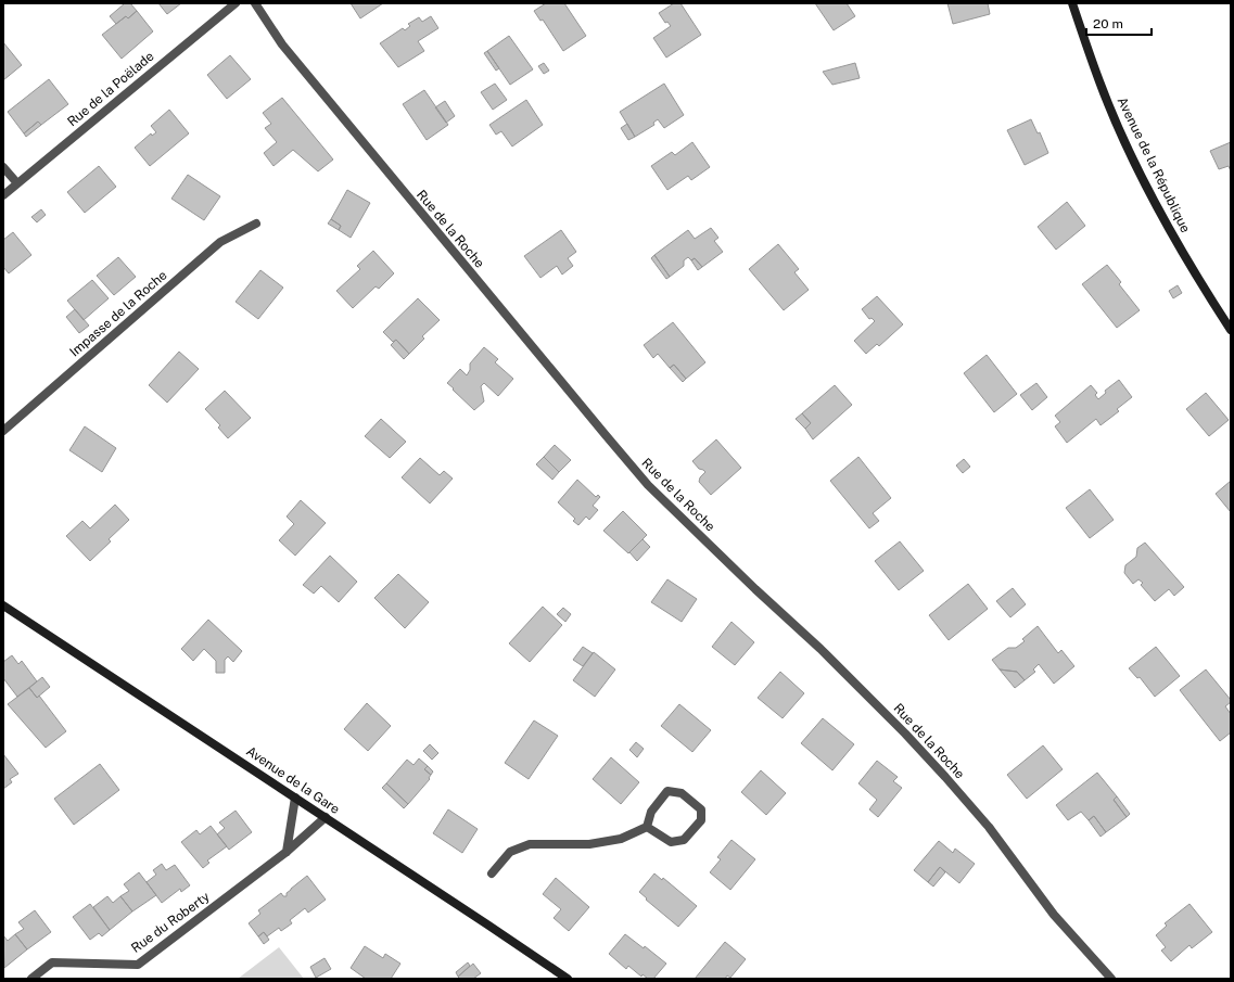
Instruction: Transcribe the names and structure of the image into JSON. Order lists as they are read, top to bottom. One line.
{"streets":{"street":["Rue de la Poëlade","Avenue de la République","Rue de la Roche","Impasse de la Roche","Avenue de la Gare","Rue du Roberty"]},"crossings":[["Avenue de la Gare","Rue du Roberty"]],"scale_bar":"20 m"}
